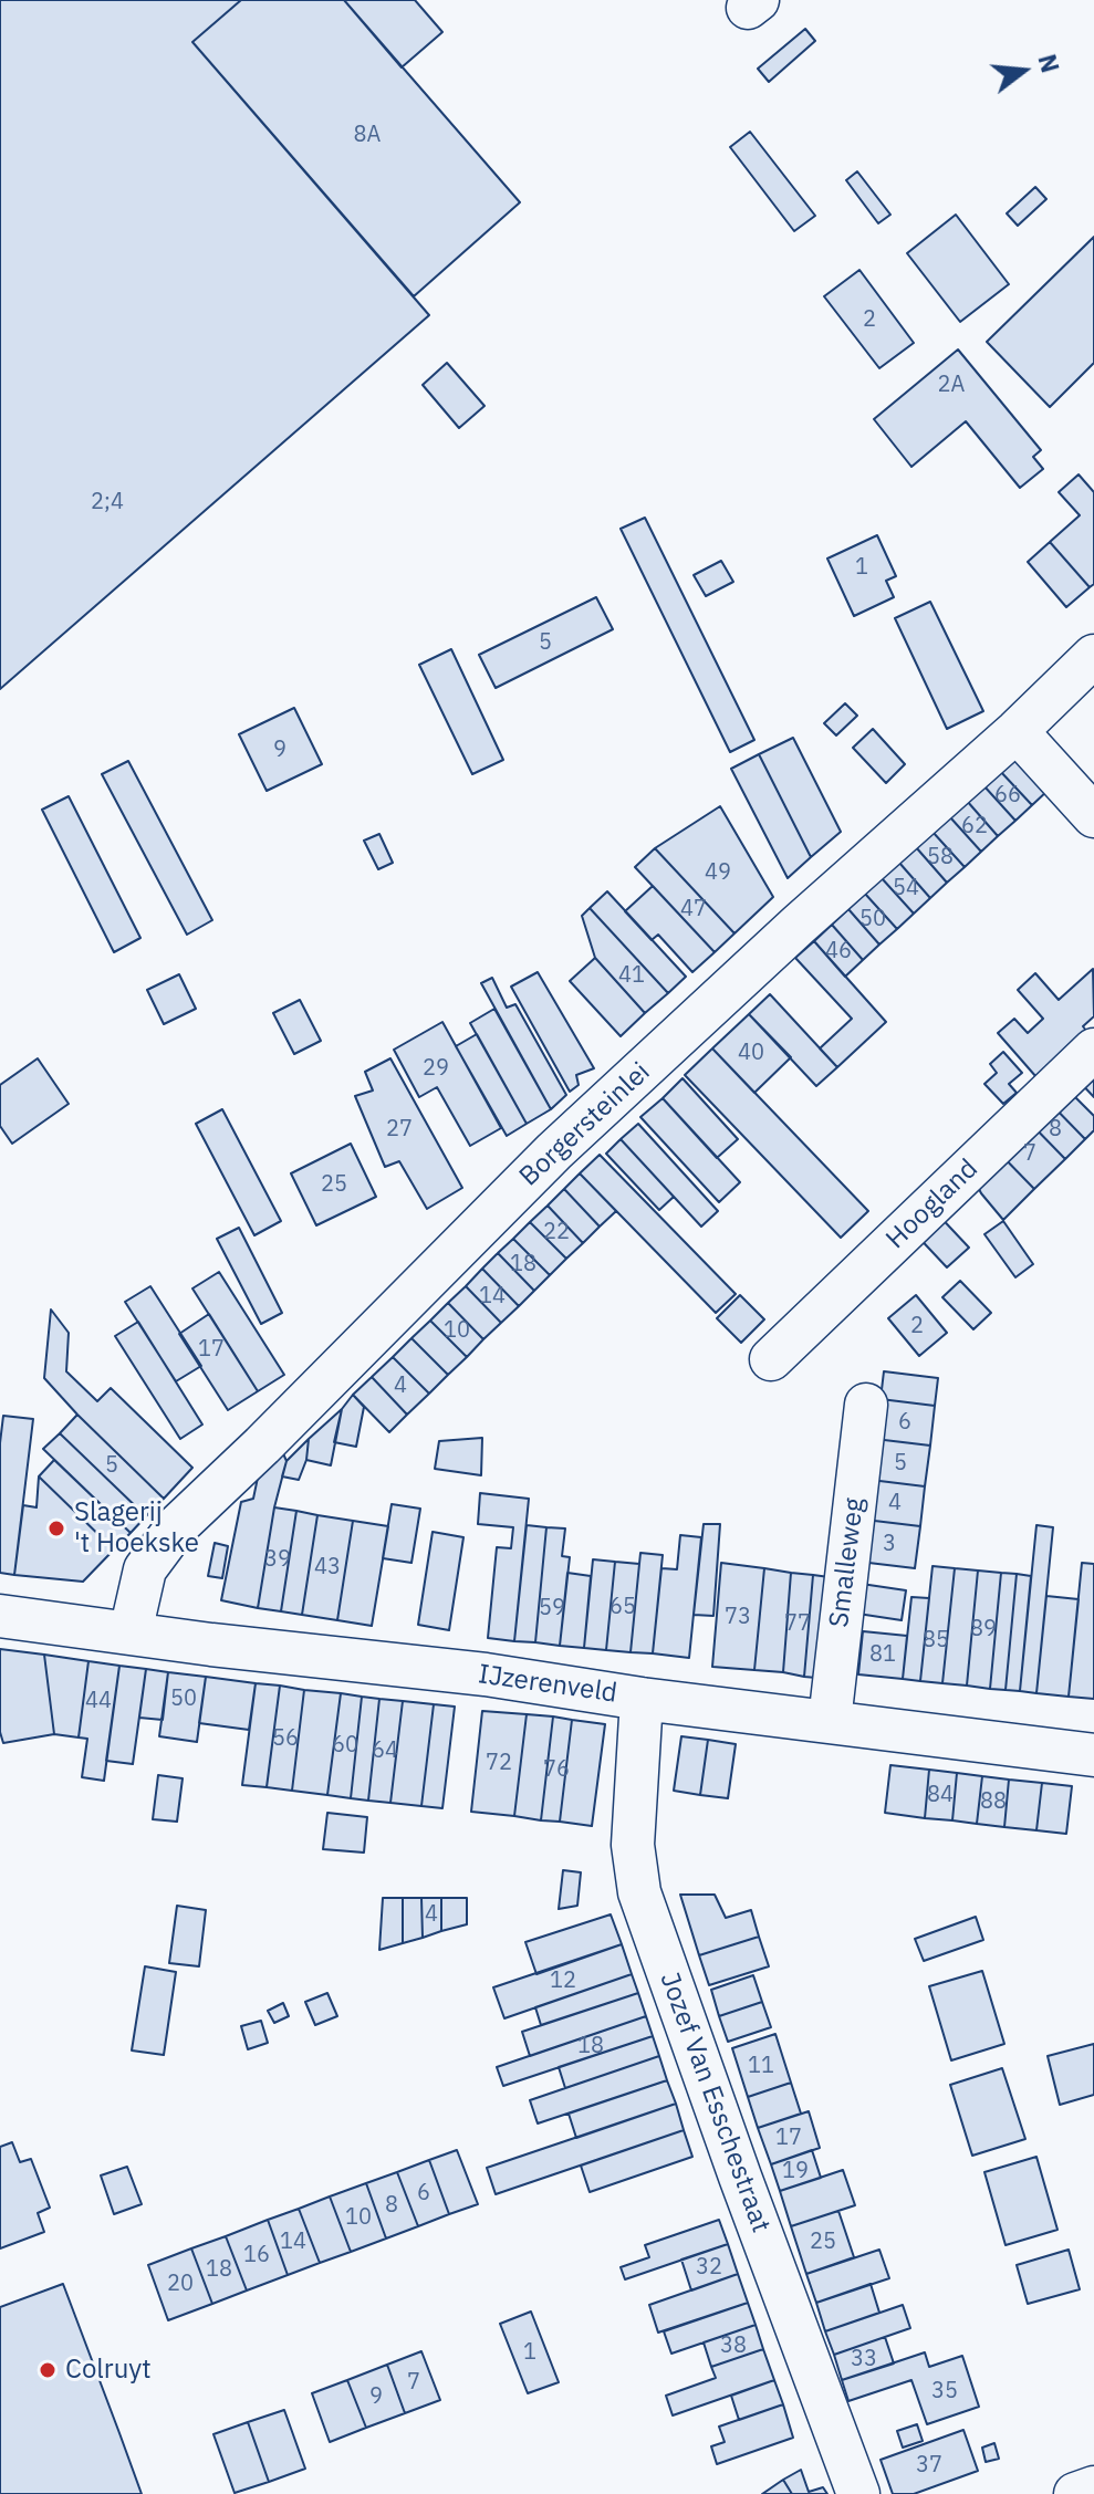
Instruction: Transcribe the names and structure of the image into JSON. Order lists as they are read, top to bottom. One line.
{"streets":{"street":["Borgersteinlei","Hoogland","Smalleweg","IJzerenveld","Jozef Van Esschestraat"]},"crossings":[["Borgersteinlei","IJzerenveld"],["Smalleweg","IJzerenveld"],["IJzerenveld","Jozef Van Esschestraat"]],"places":["Slagerij 't Hoekske","Colruyt"],"house_numbers":["8A","2","2A","2;4","1","5","9","66","62","58","49","54","47","50","46","41","40","29","27","8","7","25","22","18","14","2","10","17","4","6","5","5","4","3","39","43","65","59","73","77","89","85","81","50","44","56","60","64","72","76","84","88","4","12","18","11","17","19","6","8","10","14","25","16","32","18","20","38","1","33","7","35","9","37"],"north":"right"}
